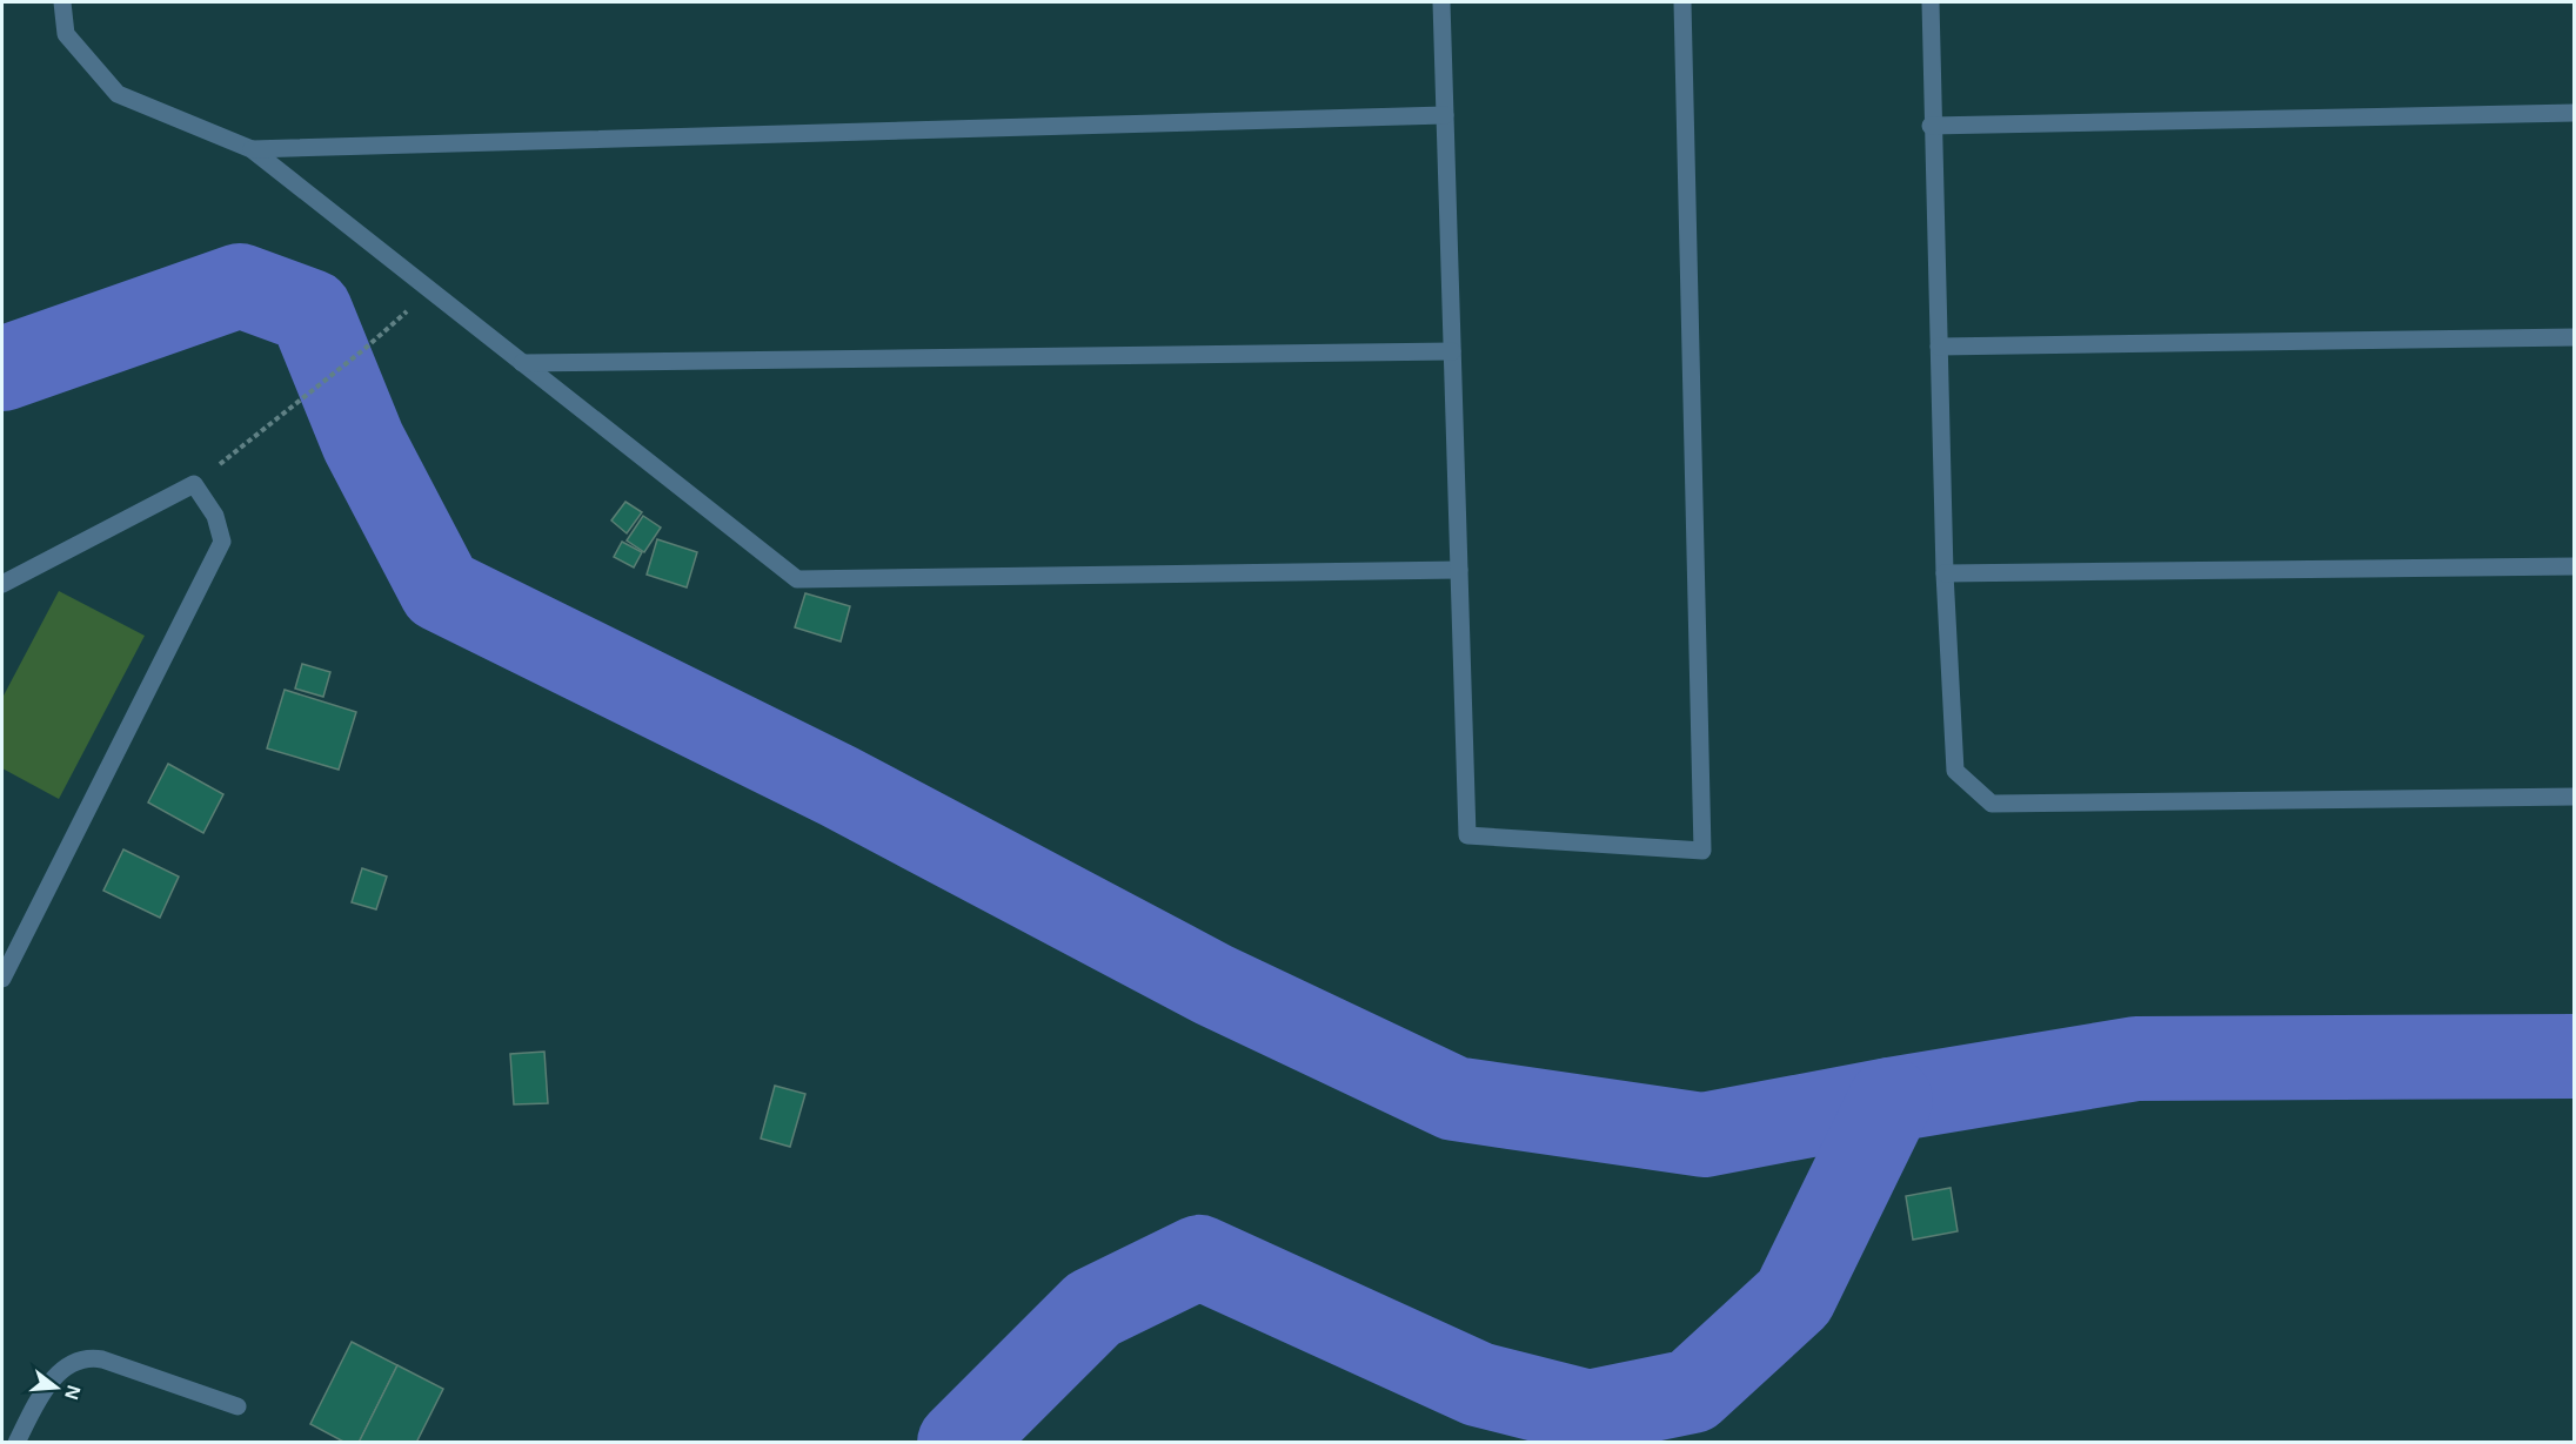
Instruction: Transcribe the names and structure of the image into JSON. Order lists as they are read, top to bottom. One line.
{"north":"right"}
